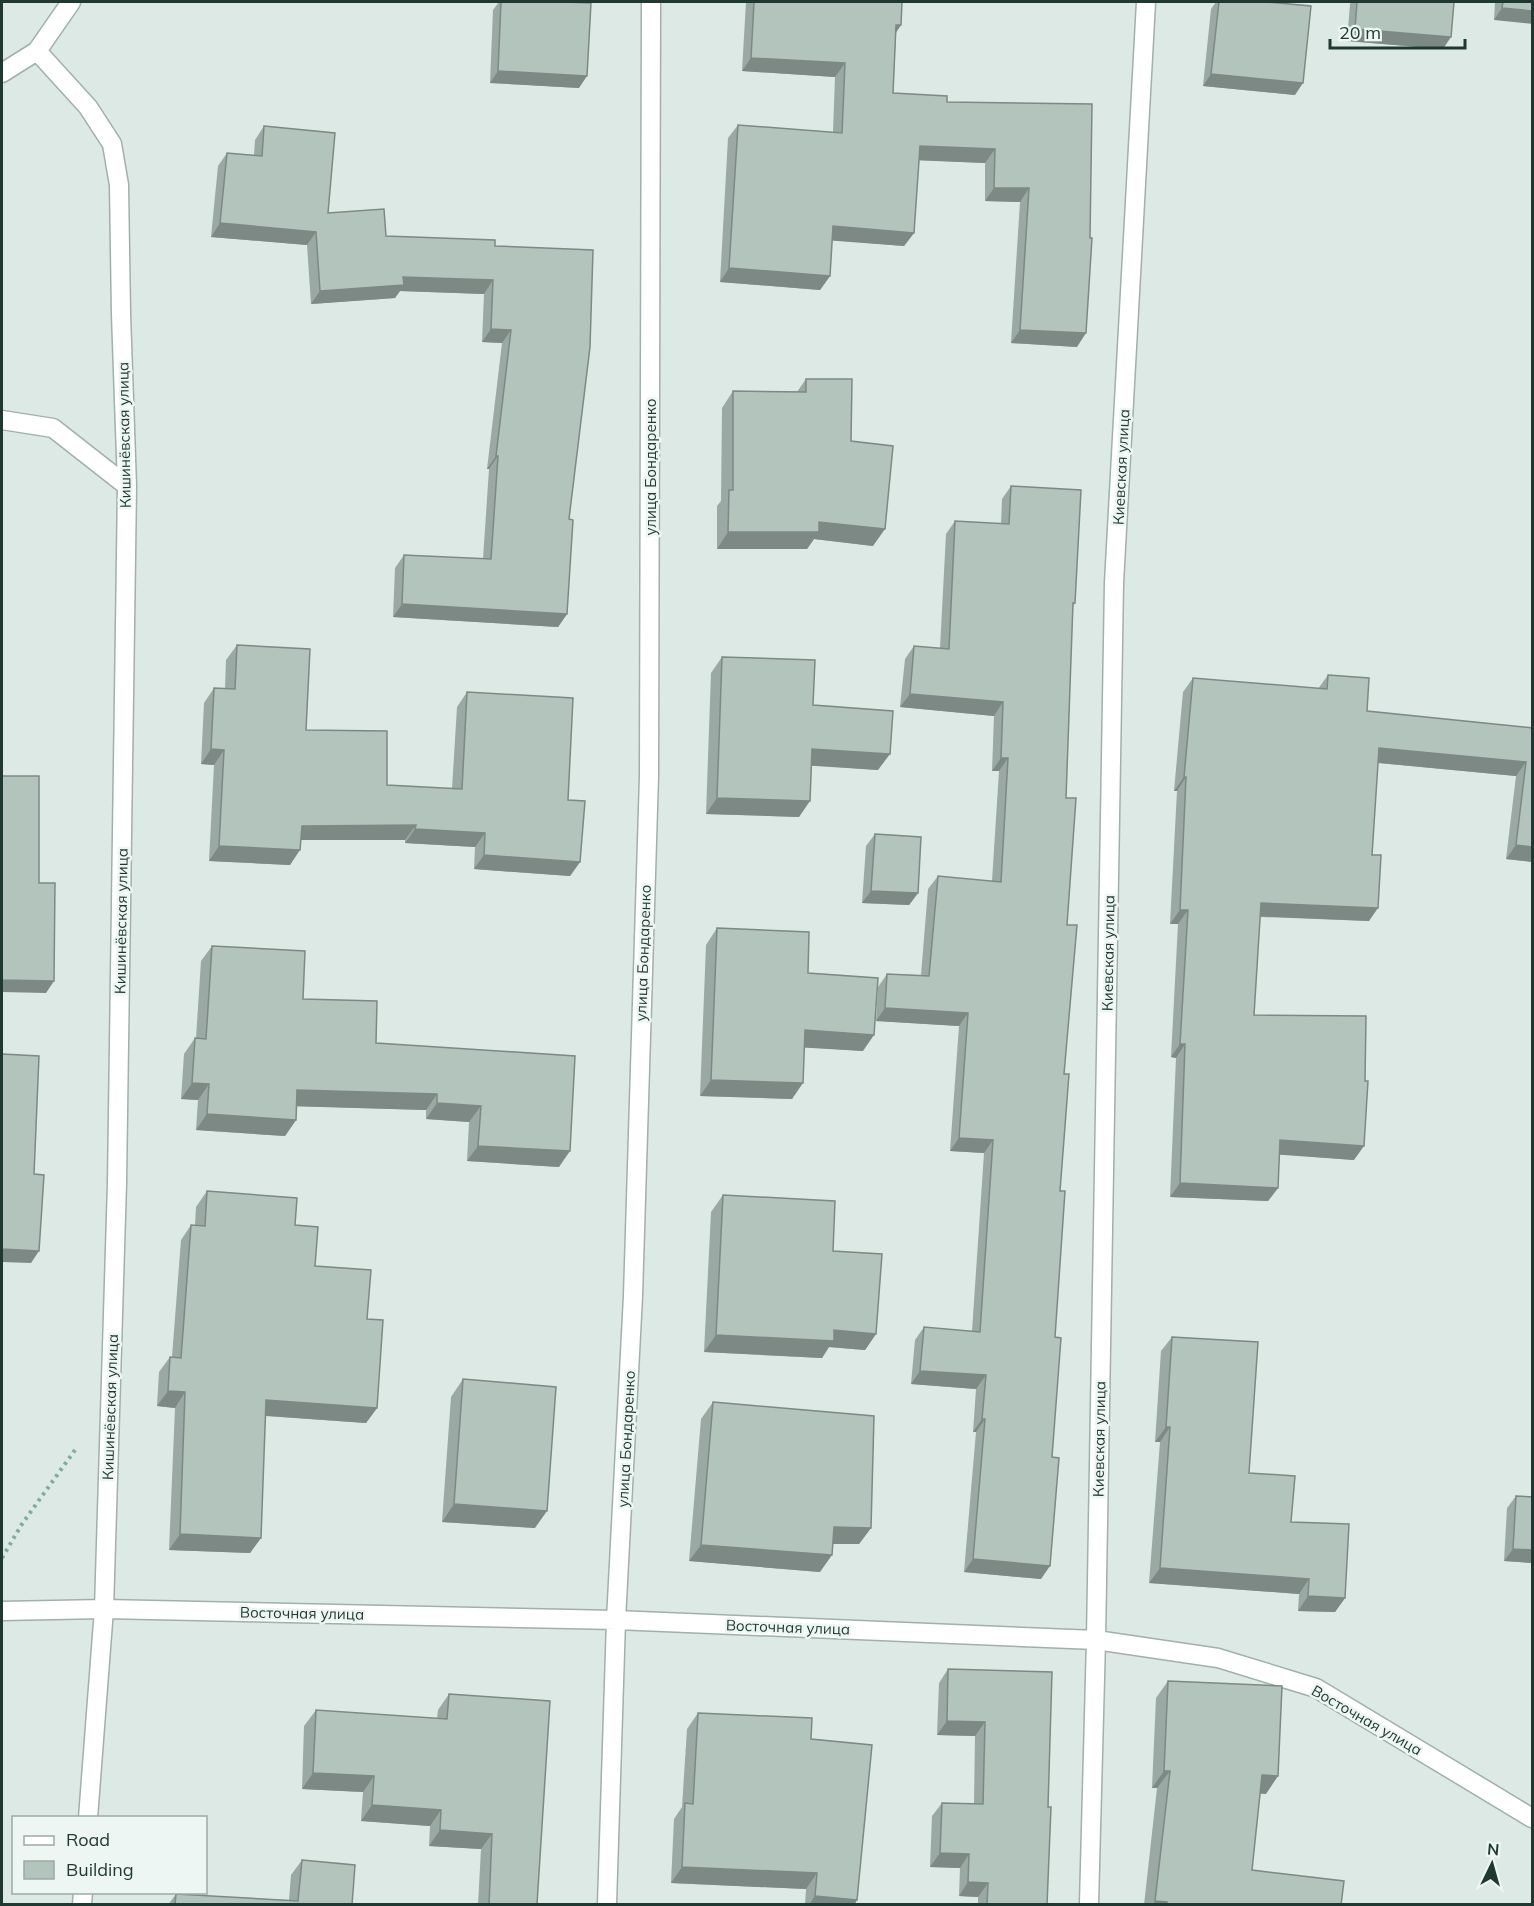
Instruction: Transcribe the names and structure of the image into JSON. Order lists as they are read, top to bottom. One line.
{"streets":{"street":["Кишинёвская улица","улица Бондаренко","Киевская улица","Восточная улица"]},"crossings":[["Кишинёвская улица","Восточная улица"],["улица Бондаренко","Восточная улица"],["Киевская улица","Восточная улица"]],"legend":["Road","Building"],"scale_bar":"20 m","north":"top"}
